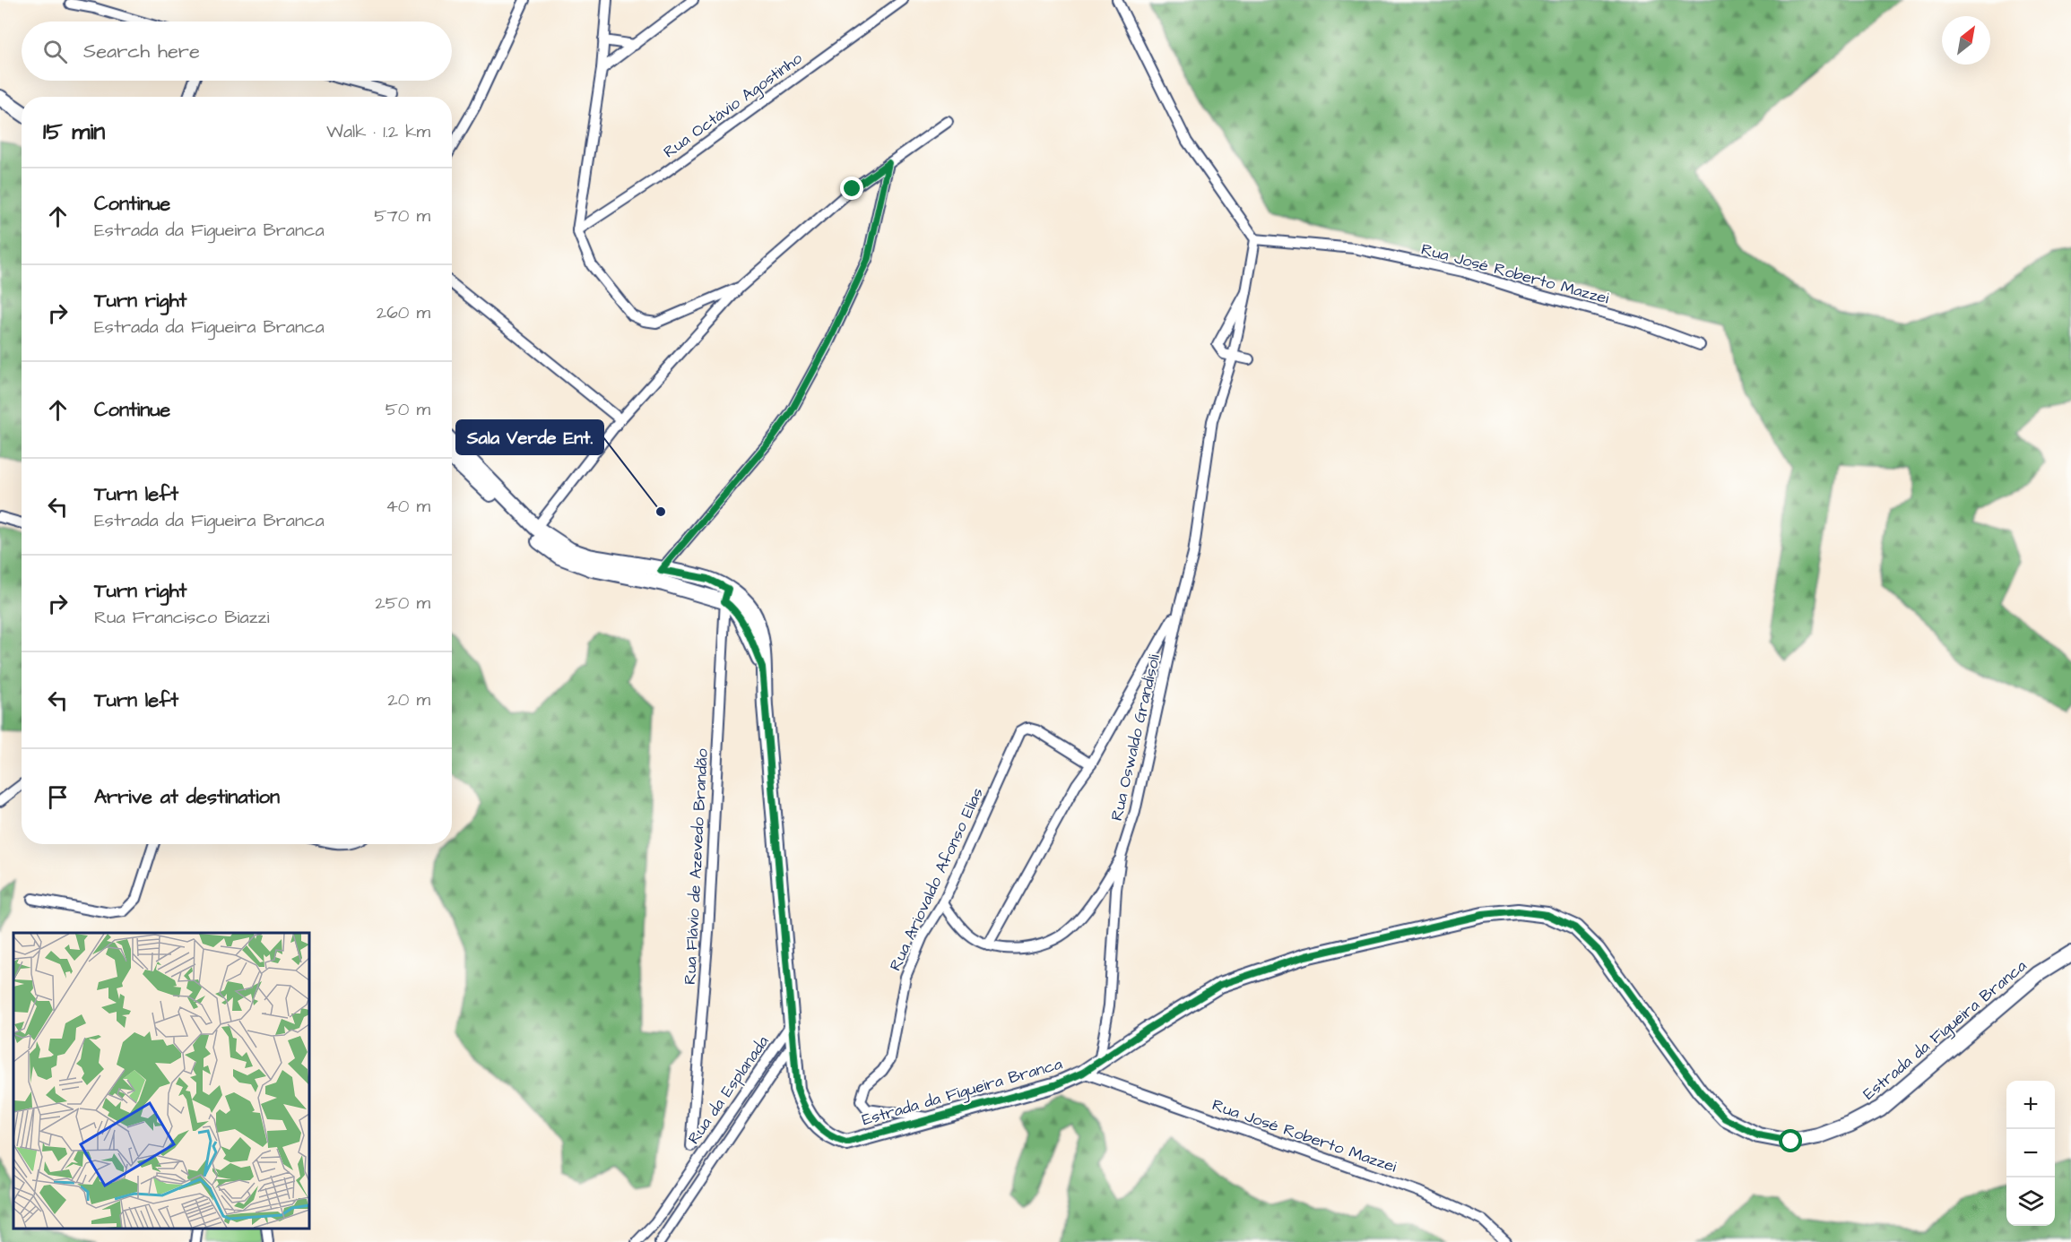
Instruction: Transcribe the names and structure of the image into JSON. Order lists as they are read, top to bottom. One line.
{"streets":{"main road":["Estrada da Figueira Branca"],"street":["Rua Octávio Agostinho","Rua José Roberto Mazzei","Rua Oswaldo Grandisoli","Rua Flávio de Azevedo Brandão","Rua Ariovaldo Afonso Elias","Rua da Esplanada"]},"crossings":[["Rua José Roberto Mazzei","Estrada da Figueira Branca"],["Rua Oswaldo Grandisoli","Estrada da Figueira Branca"],["Rua Flávio de Azevedo Brandão","Estrada da Figueira Branca"],["Rua Ariovaldo Afonso Elias","Estrada da Figueira Branca"],["Estrada da Figueira Branca","Rua da Esplanada"]],"places":["Sala Verde Ent."],"north":"top right","page":{"search":"Search here","heading":["15 min","Walk · 1.2 km"],"list":[["Continue","Estrada da Figueira Branca","570 m"],["Turn right","Estrada da Figueira Branca","260 m"],["Continue","50 m"],["Turn left","Estrada da Figueira Branca","40 m"],["Turn right","Rua Francisco Biazzi","250 m"],["Turn left","20 m"],"Arrive at destination"],"map_buttons":["+","−"]}}
